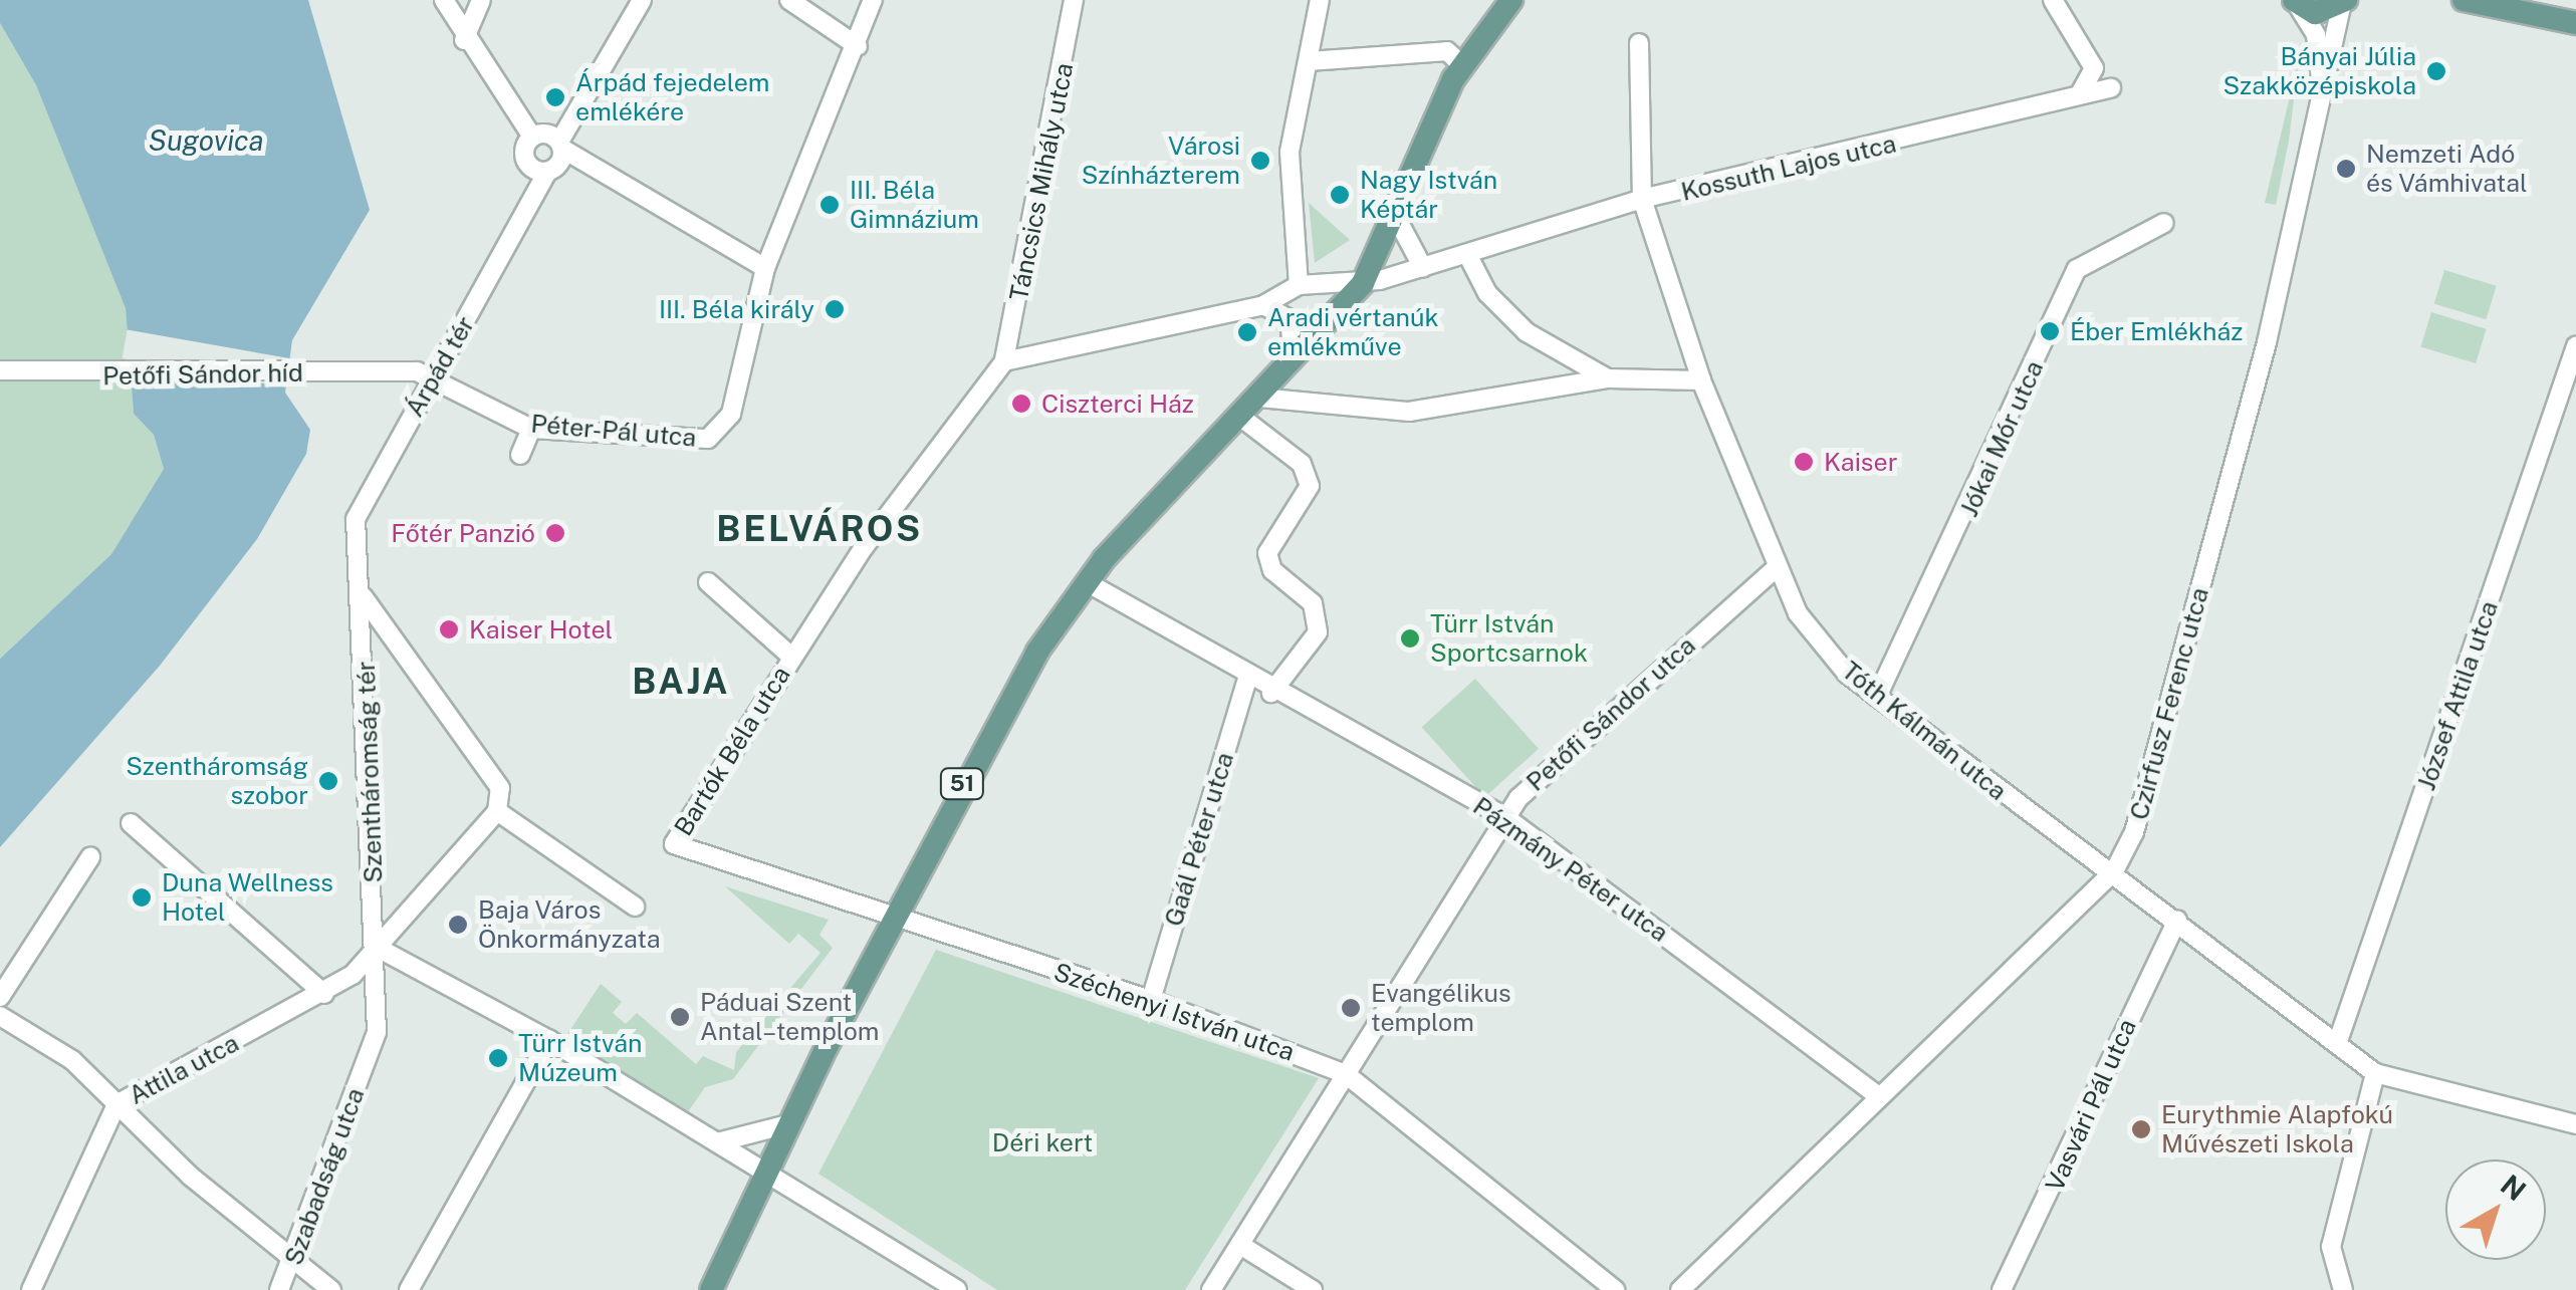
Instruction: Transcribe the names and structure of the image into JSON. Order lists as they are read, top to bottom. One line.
{"streets":{"main road":["51"],"street":["Kossuth Lajos utca","Táncsics Mihály utca","Árpád tér","Petőfi Sándor híd","Péter-Pál utca","Jókai Mór utca","József Attila utca","Czirfusz Ferenc utca","Petőfi Sándor utca","Tóth Kálmán utca","Bartók Béla utca","Szentháromság tér","Gaál Péter utca","Pázmány Péter utca","Széchenyi István utca","Attila utca","Vasvári Pál utca","Szabadság utca"]},"crossings":[["Kossuth Lajos utca","Tóth Kálmán utca"],["Kossuth Lajos utca","51"],["Táncsics Mihály utca","Bartók Béla utca"],["Árpád tér","Petőfi Sándor híd"],["Árpád tér","Péter-Pál utca"],["Árpád tér","Szentháromság tér"],["Petőfi Sándor híd","Péter-Pál utca"],["Jókai Mór utca","Tóth Kálmán utca"],["József Attila utca","Tóth Kálmán utca"],["Czirfusz Ferenc utca","Tóth Kálmán utca"],["Czirfusz Ferenc utca","Pázmány Péter utca"],["Petőfi Sándor utca","Tóth Kálmán utca"],["Petőfi Sándor utca","Pázmány Péter utca"],["Petőfi Sándor utca","Széchenyi István utca"],["Tóth Kálmán utca","Vasvári Pál utca"],["Bartók Béla utca","Széchenyi István utca"],["Szentháromság tér","Attila utca"],["Szentháromság tér","Szabadság utca"],["51","Pázmány Péter utca"],["51","Széchenyi István utca"],["Gaál Péter utca","Pázmány Péter utca"],["Gaál Péter utca","Széchenyi István utca"]],"districts":["BELVÁROS","BAJA"],"water":["Sugovica"],"parks":["Déri kert"],"places":["Bányai Júlia Szakközépiskola","Árpád fejedelem emlékére","Városi Színházterem","Nemzeti Adó és Vámhivatal","Nagy István Képtár","III. Béla Gimnázium","III. Béla király","Éber Emlékház","Aradi vértanúk emlékműve","Ciszterci Ház","Kaiser","Főtér Panzió","Kaiser Hotel","Türr István Sportcsarnok","Szentháromság szobor","Duna Wellness Hotel","Baja Város Önkormányzata","Evangélikus templom","Páduai Szent Antal–templom","Türr István Múzeum","Eurythmie Alapfokú Művészeti Iskola"],"north":"top right"}
